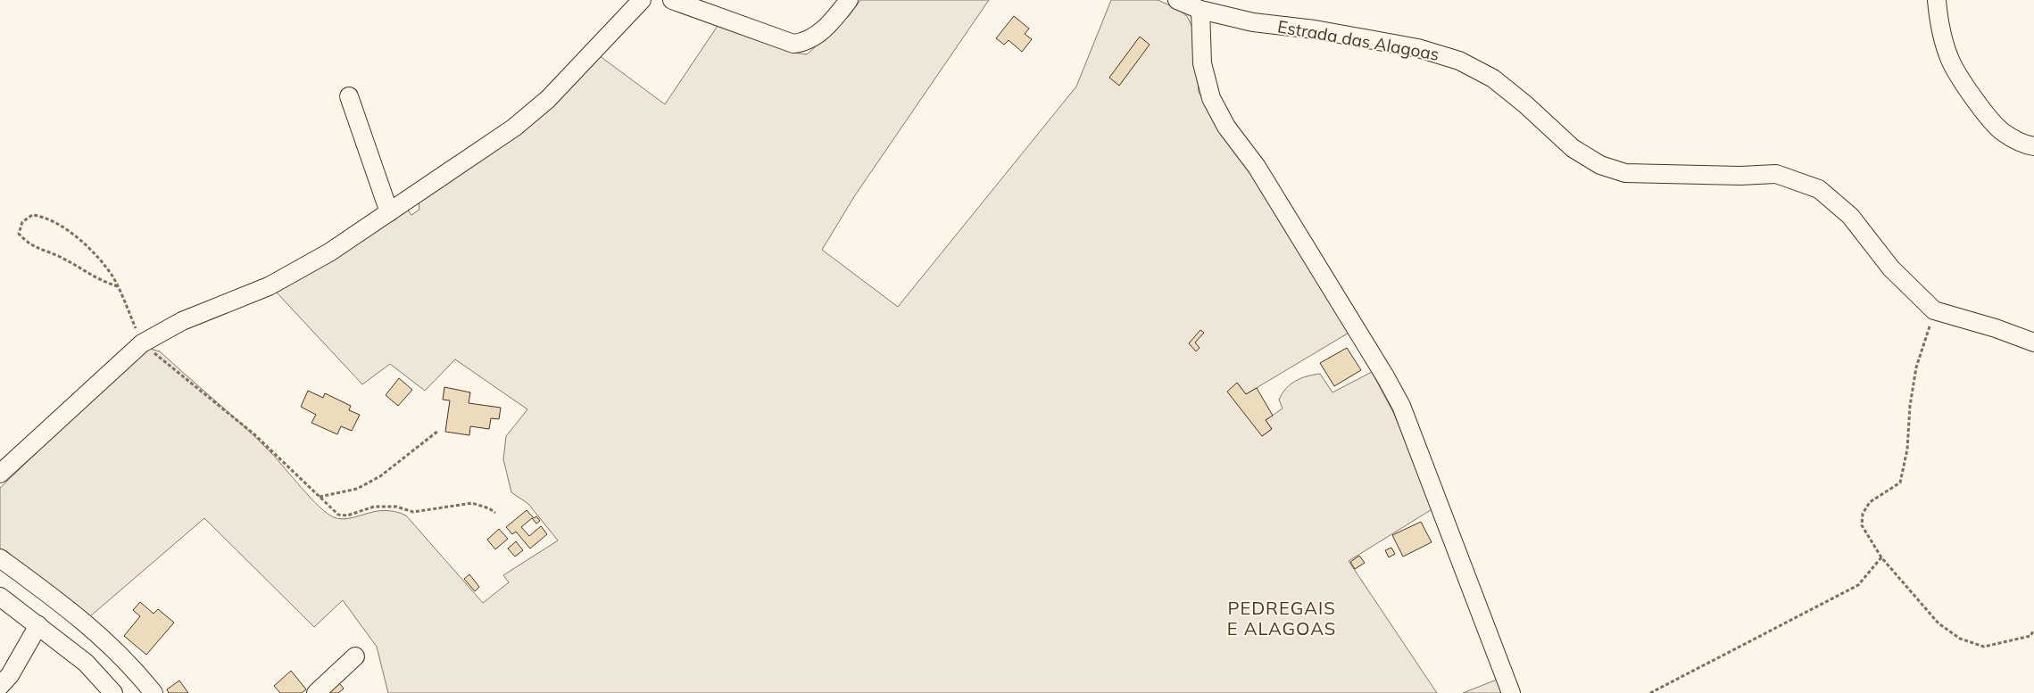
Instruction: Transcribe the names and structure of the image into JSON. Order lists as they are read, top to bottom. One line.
{"streets":{"street":["Estrada das Alagoas"]},"districts":["PEDREGAIS E ALAGOAS"]}
